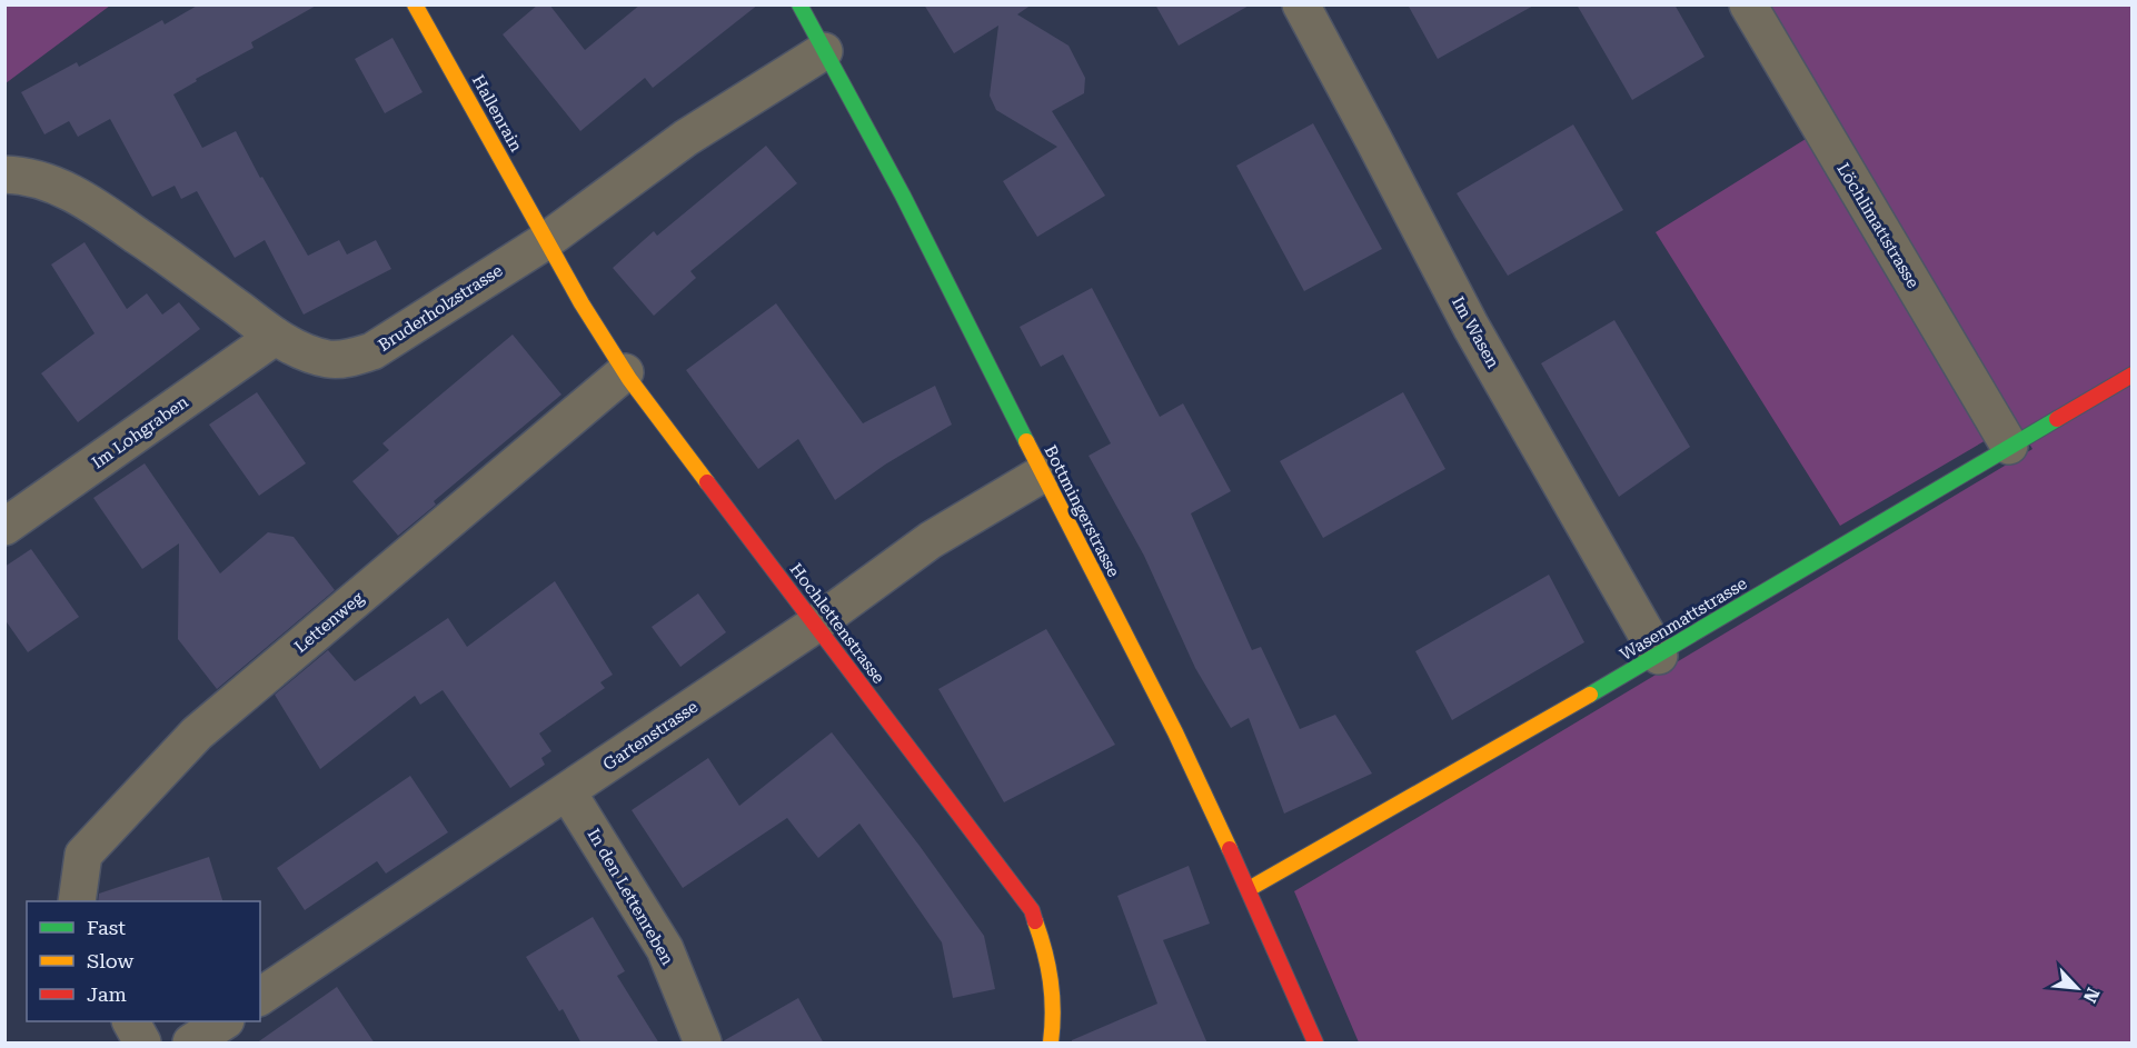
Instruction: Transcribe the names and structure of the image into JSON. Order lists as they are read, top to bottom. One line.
{"streets":{"street":["Hallenrain","Löchlimattstrasse","Bruderholzstrasse","Im Wasen","Im Lohgraben","Bottmingerstrasse","Wasenmattstrasse","Lettenweg","Hochlettenstrasse","Gartenstrasse","In den Lettenreben"]},"crossings":[["Hallenrain","Bruderholzstrasse"],["Hallenrain","Hochlettenstrasse"],["Löchlimattstrasse","Wasenmattstrasse"],["Bruderholzstrasse","Im Lohgraben"],["Bruderholzstrasse","Bottmingerstrasse"],["Bruderholzstrasse","Hochlettenstrasse"],["Im Wasen","Wasenmattstrasse"],["Bottmingerstrasse","Wasenmattstrasse"],["Bottmingerstrasse","Gartenstrasse"],["Lettenweg","Hochlettenstrasse"],["Hochlettenstrasse","Gartenstrasse"],["Gartenstrasse","In den Lettenreben"]],"legend":["Fast","Slow","Jam"],"north":"bottom right"}
